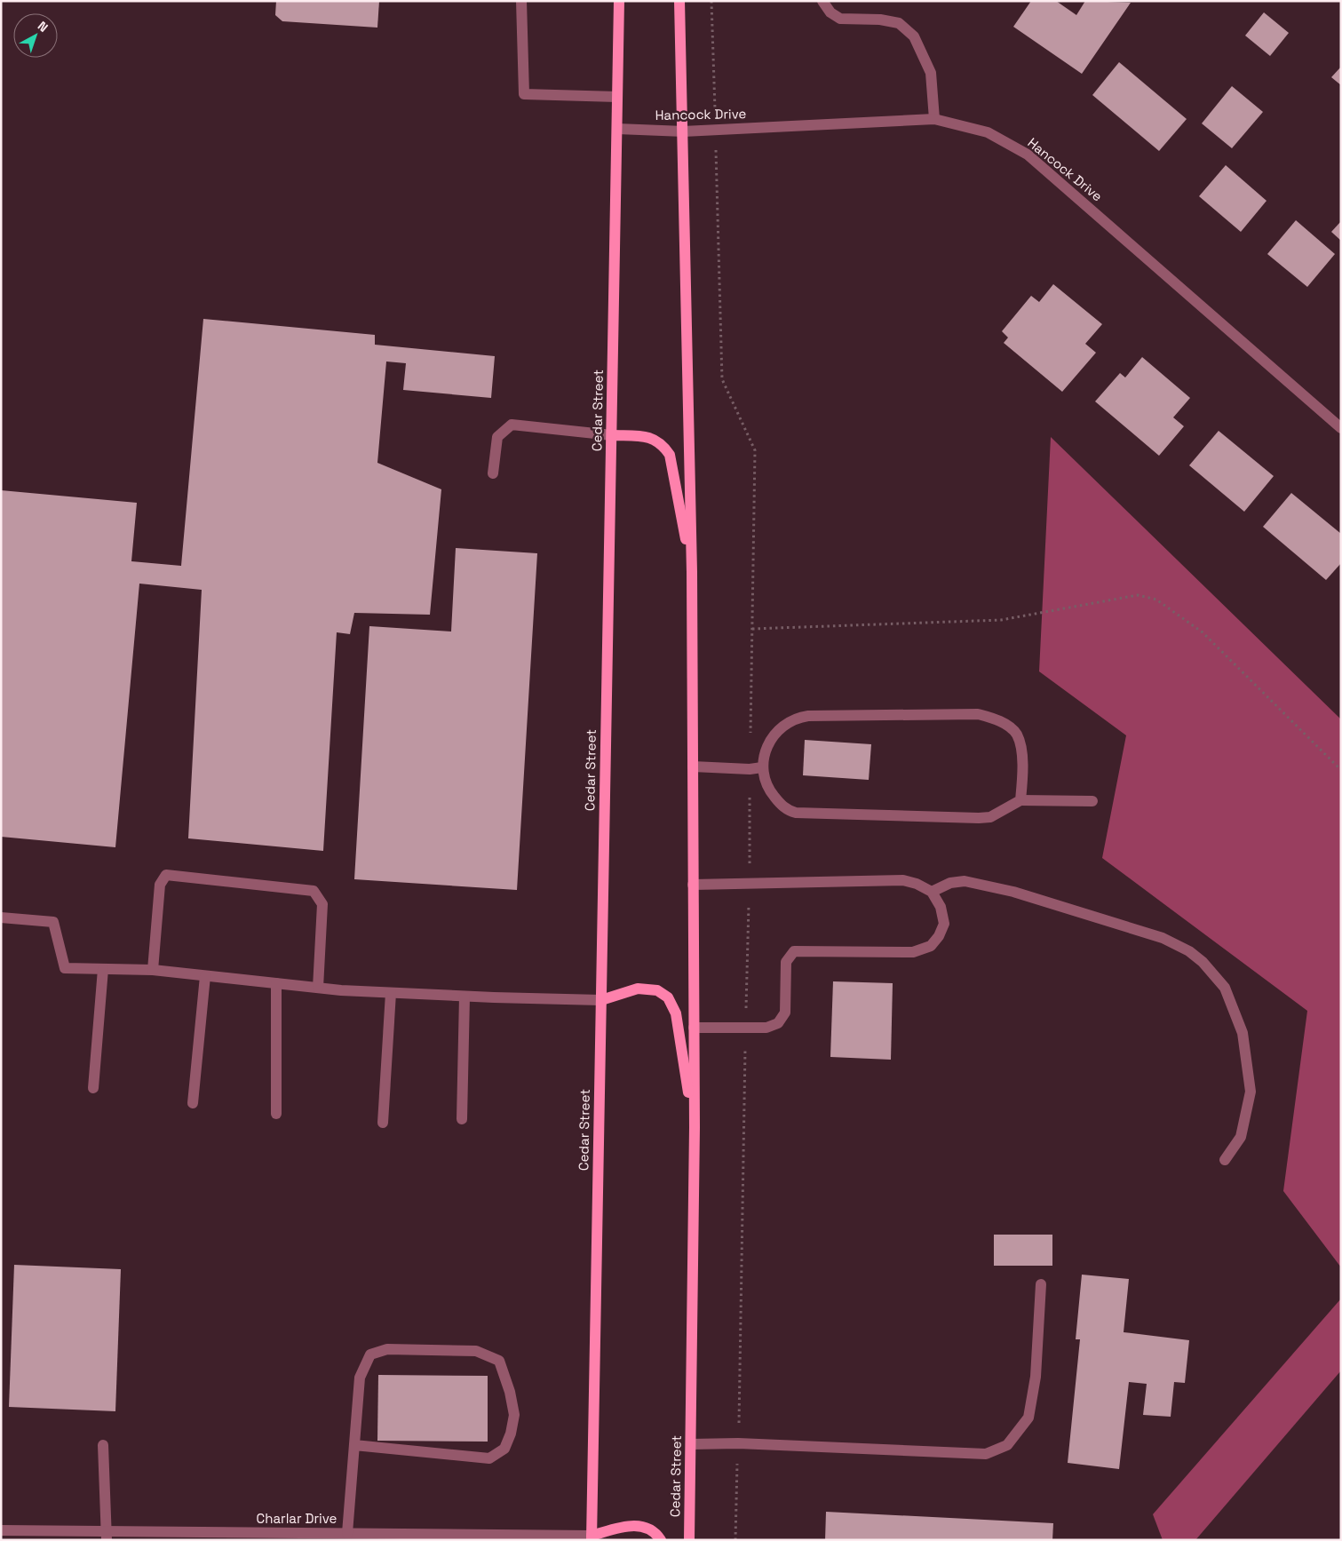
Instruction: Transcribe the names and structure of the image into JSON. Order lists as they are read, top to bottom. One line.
{"streets":{"main road":["Cedar Street"],"street":["Hancock Drive","Charlar Drive"]},"crossings":[["Hancock Drive","Cedar Street"],["Cedar Street","Charlar Drive"]],"north":"top right"}
